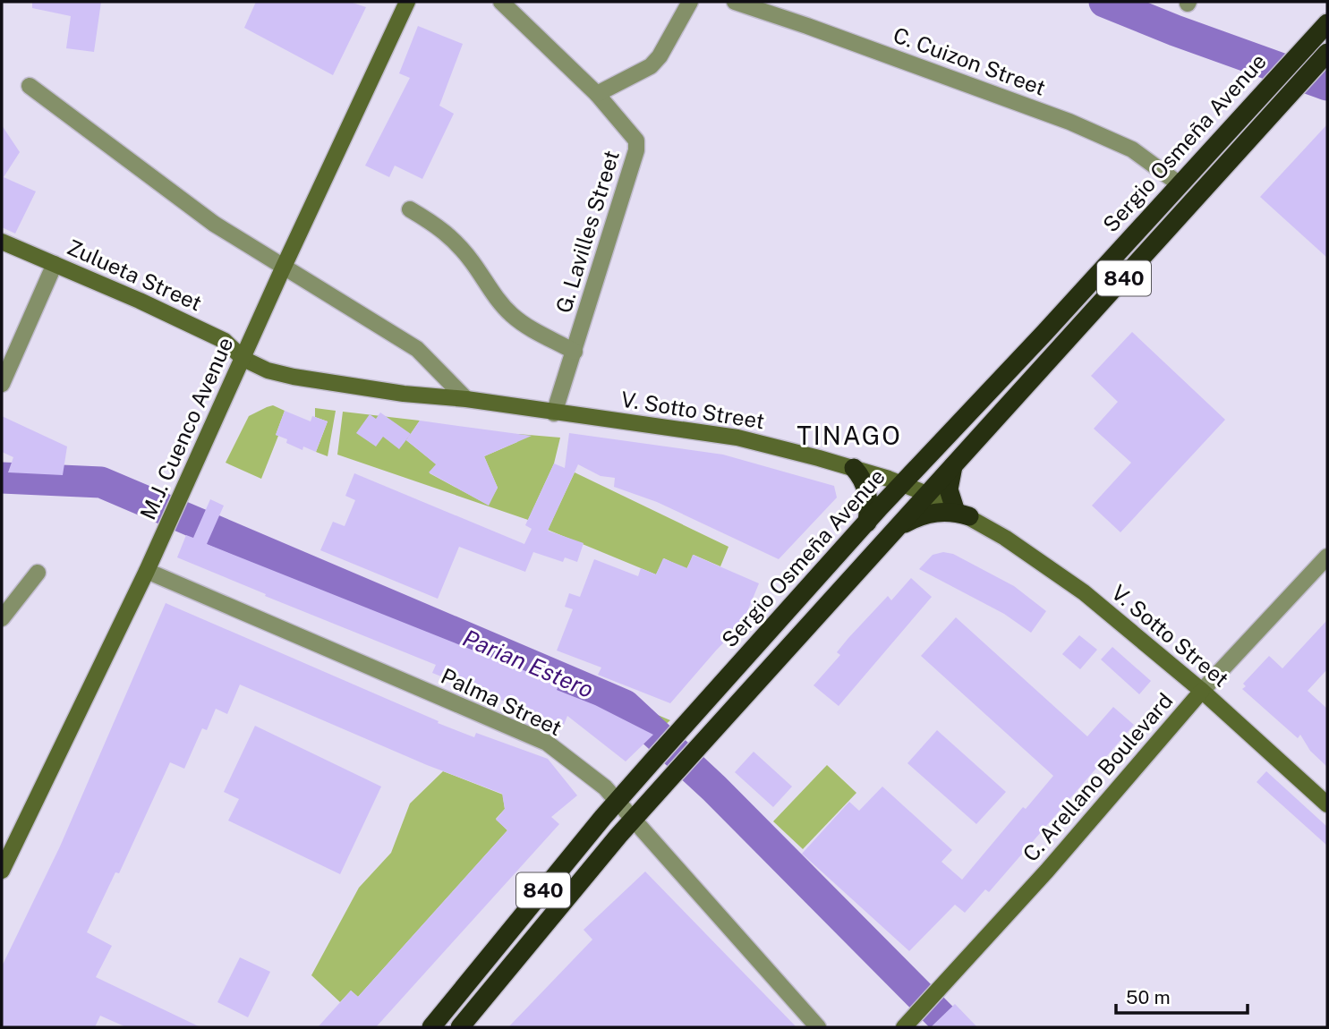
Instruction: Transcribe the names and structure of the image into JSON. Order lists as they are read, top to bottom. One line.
{"streets":{"highway":["Sergio Osmeña Avenue","840"],"street":["C. Cuizon Street","G. Lavilles Street","Zulueta Street","V. Sotto Street","M.J. Cuenco Avenue","Palma Street","C. Arellano Boulevard"]},"crossings":[["C. Cuizon Street","Sergio Osmeña Avenue"],["Sergio Osmeña Avenue","V. Sotto Street"],["Sergio Osmeña Avenue","Palma Street"],["G. Lavilles Street","V. Sotto Street"],["Zulueta Street","V. Sotto Street"],["Zulueta Street","M.J. Cuenco Avenue"],["V. Sotto Street","M.J. Cuenco Avenue"],["V. Sotto Street","C. Arellano Boulevard"],["M.J. Cuenco Avenue","Palma Street"]],"districts":["TINAGO"],"water":["Parian Estero"],"scale_bar":"50 m"}
